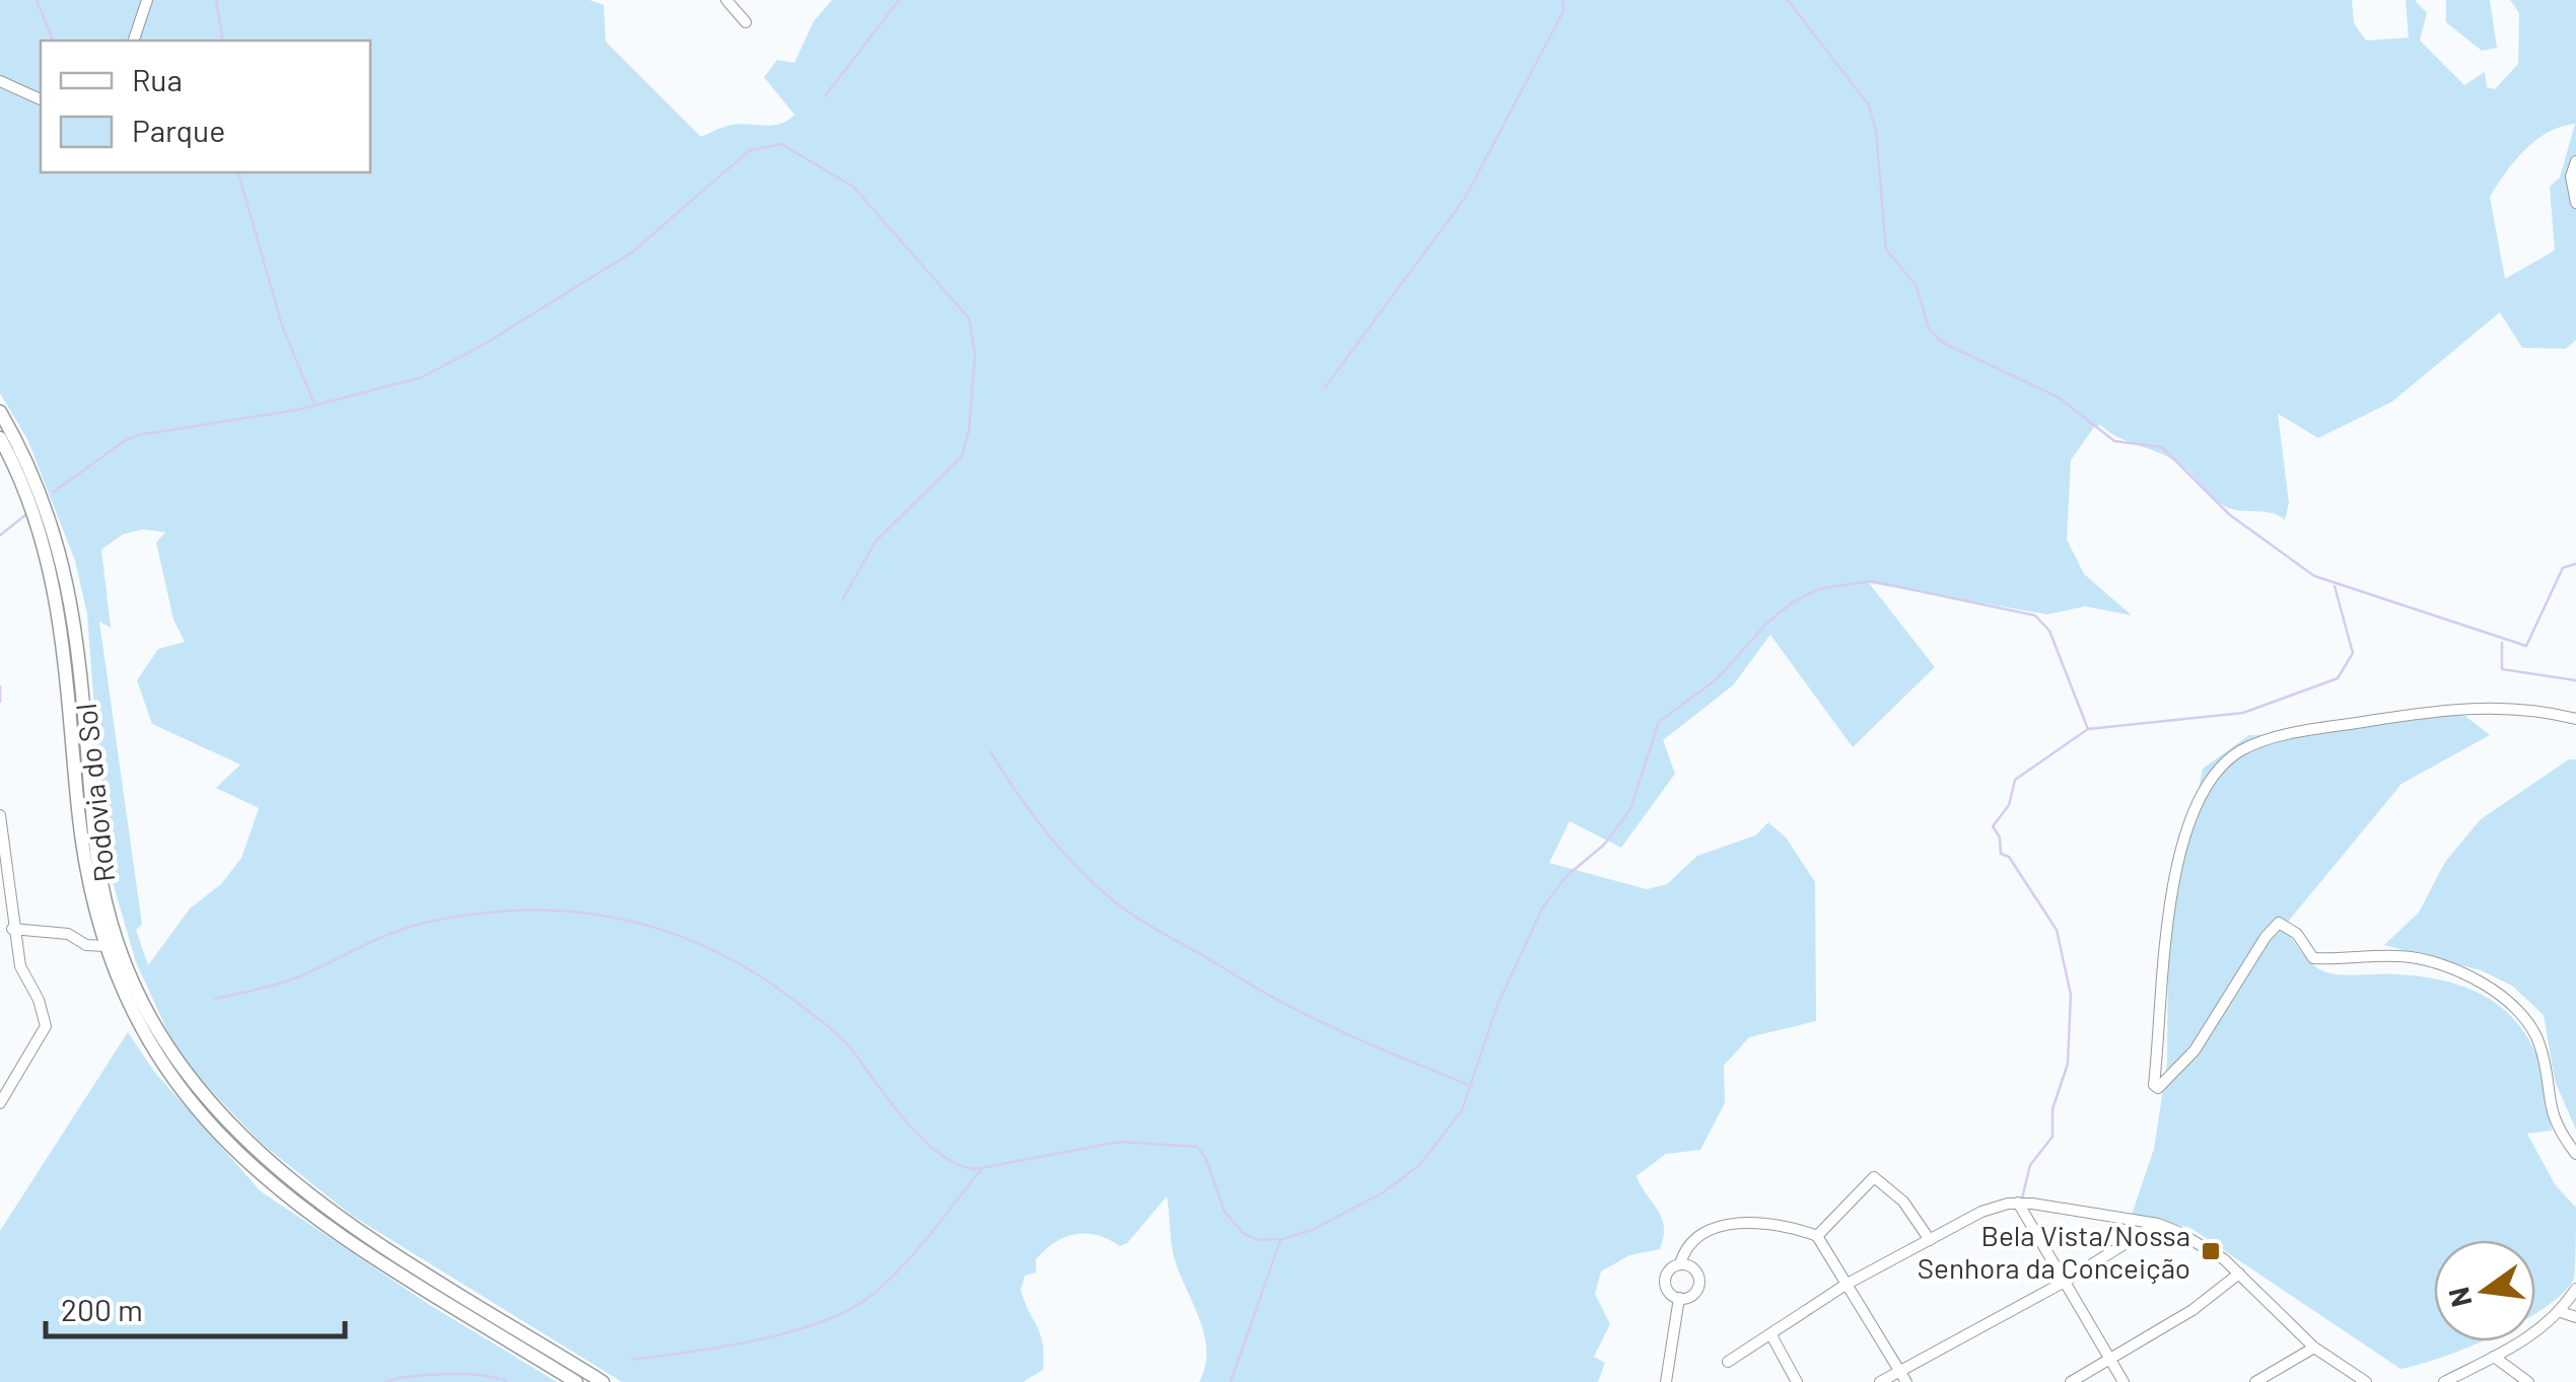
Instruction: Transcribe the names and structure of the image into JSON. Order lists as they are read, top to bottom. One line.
{"streets":{"main road":["Rodovia do Sol"]},"places":{"transit":["Bela Vista/Nossa Senhora da Conceição"]},"legend":["Rua","Parque"],"scale_bar":"200 m","north":"left"}
